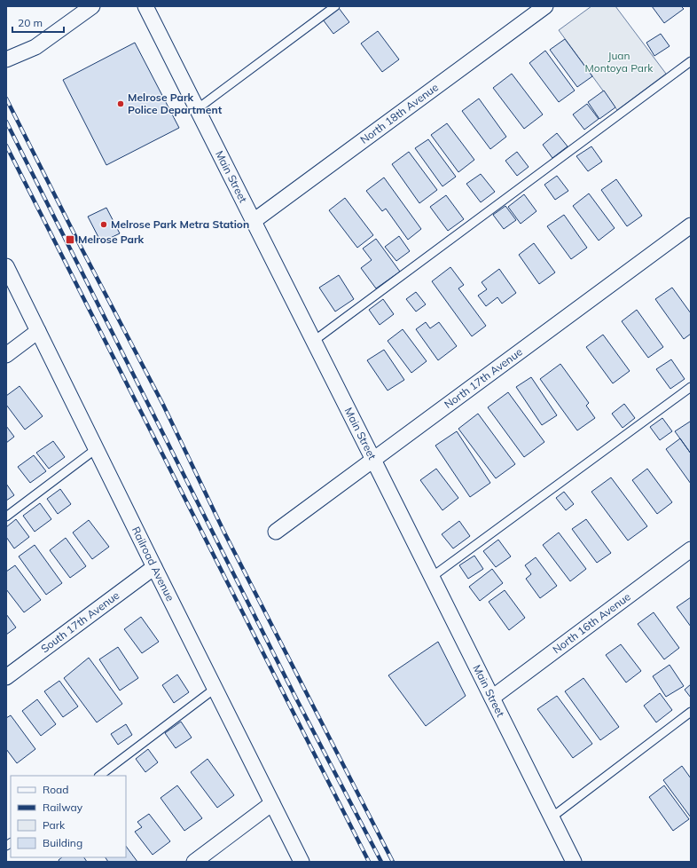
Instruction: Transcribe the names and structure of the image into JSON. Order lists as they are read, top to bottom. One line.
{"streets":{"street":["North 18th Avenue","Main Street","North 17th Avenue","Railroad Avenue","South 17th Avenue","North 16th Avenue"]},"crossings":[["North 18th Avenue","Main Street"],["Main Street","North 17th Avenue"],["Main Street","North 16th Avenue"],["Railroad Avenue","South 17th Avenue"]],"parks":["Juan Montoya Park"],"places":{"other":["Melrose Park Police Department","Melrose Park Metra Station"],"transit":["Melrose Park"]},"legend":["Road","Railway","Park","Building"],"scale_bar":"20 m"}
